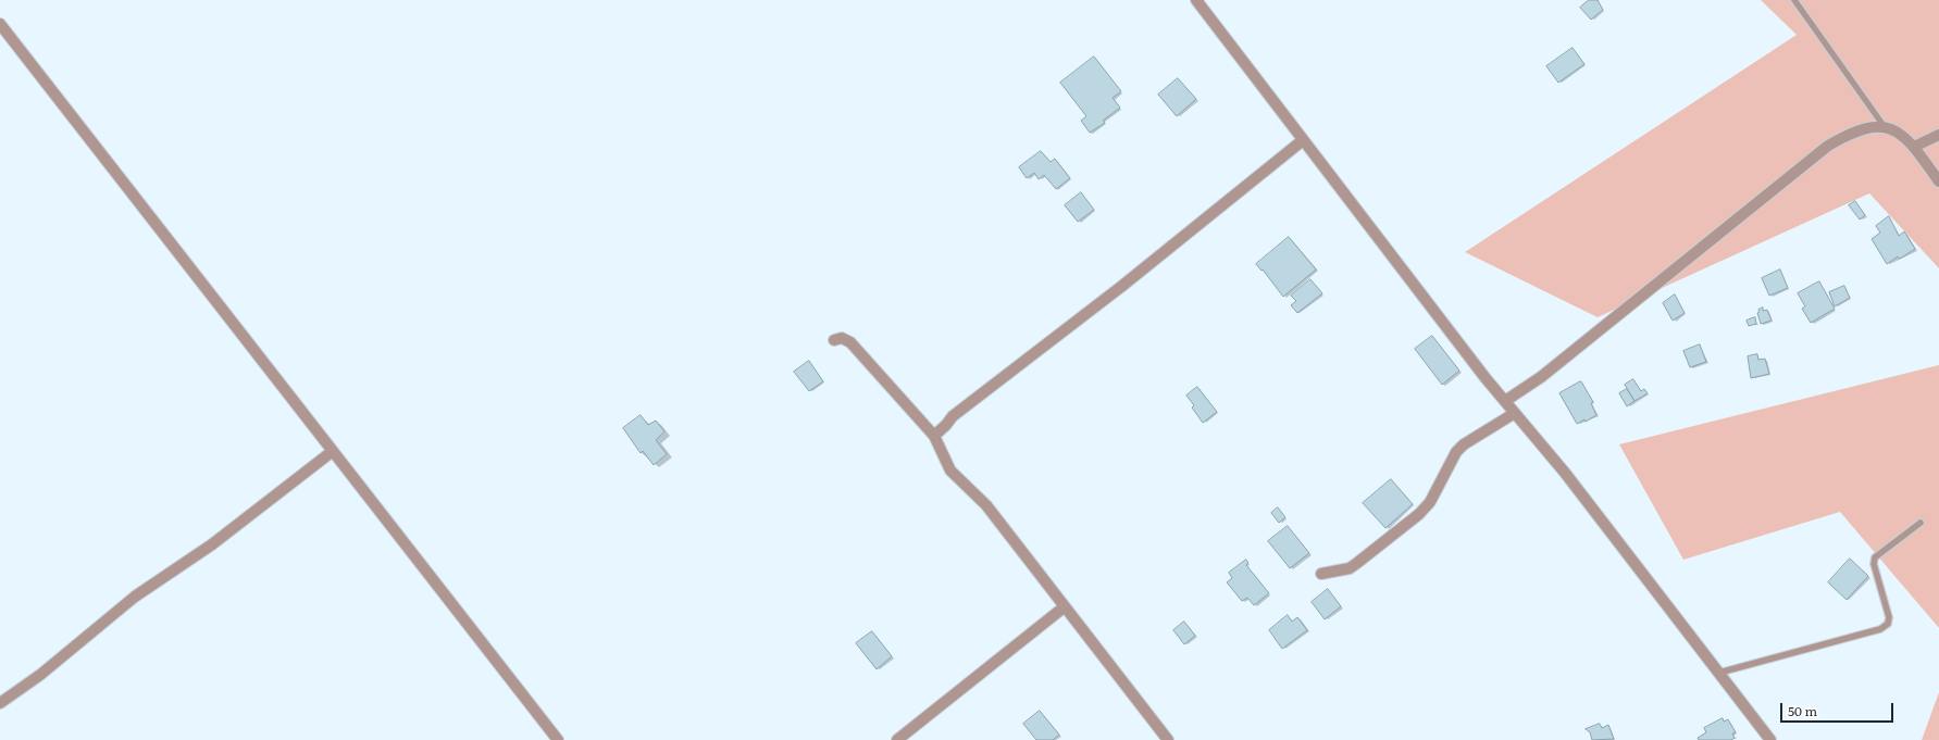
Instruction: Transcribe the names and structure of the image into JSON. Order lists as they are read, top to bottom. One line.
{"scale_bar":"50 m"}
